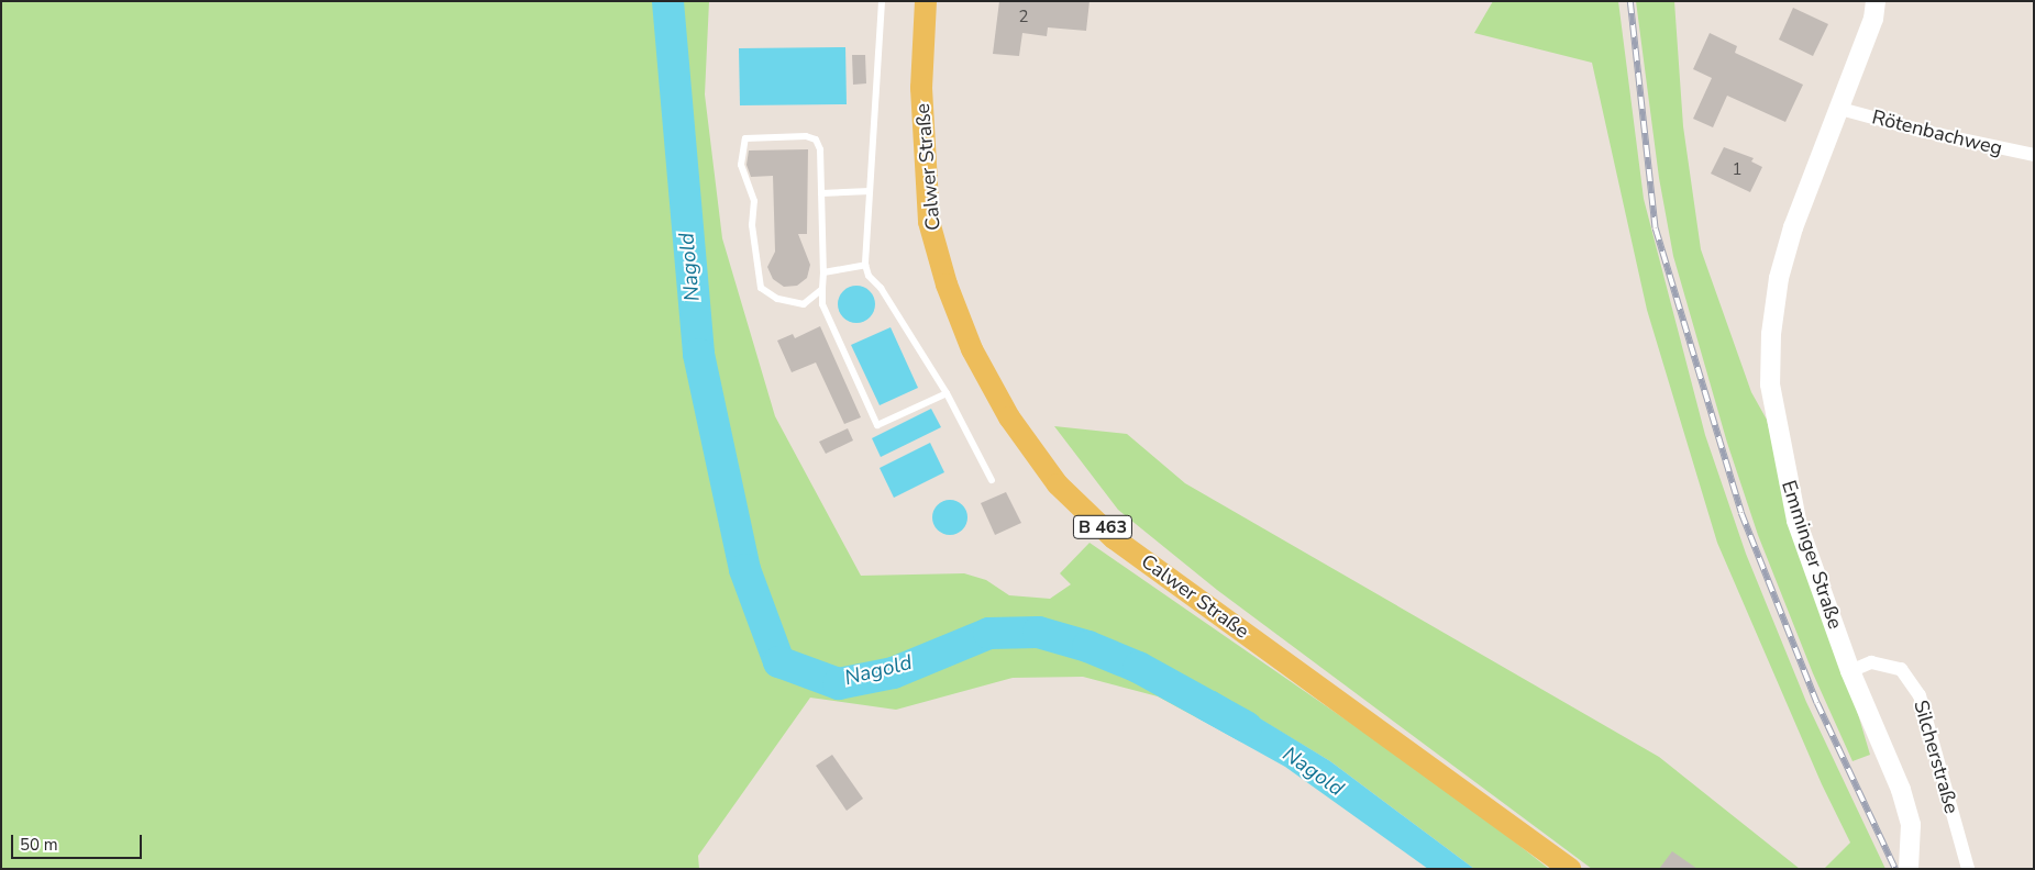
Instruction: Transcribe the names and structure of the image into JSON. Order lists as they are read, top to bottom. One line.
{"streets":{"main road":["Calwer Straße","B 463"],"street":["Rötenbachweg","Emminger Straße","Silcherstraße"]},"crossings":[["Rötenbachweg","Emminger Straße"],["Emminger Straße","Silcherstraße"]],"water":["Nagold"],"house_numbers":["2","1"],"scale_bar":"50 m"}
